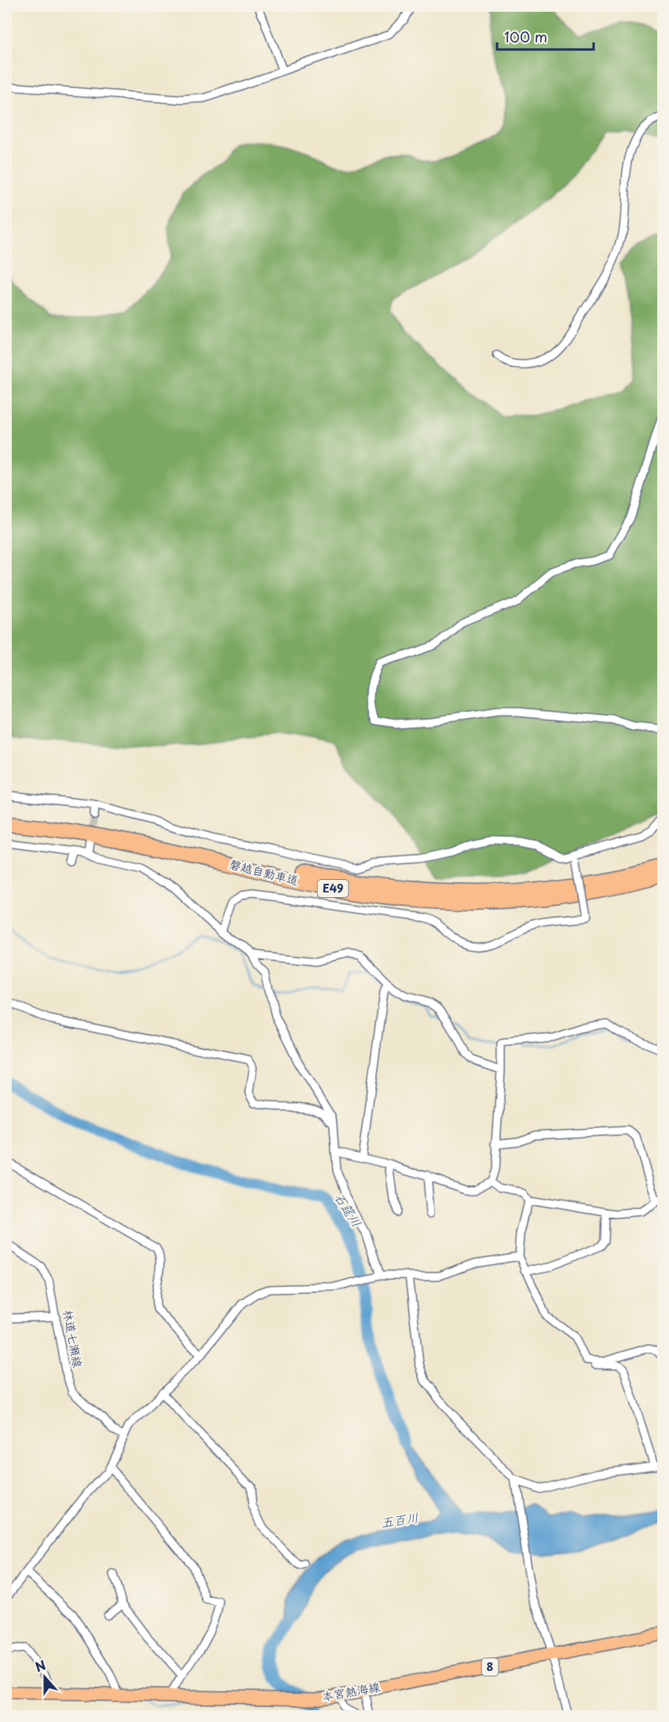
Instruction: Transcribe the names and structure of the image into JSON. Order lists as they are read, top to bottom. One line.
{"streets":{"highway":["磐越自動車道","E49"],"main road":["8","本宮熱海線"],"street":["林道七瀬線"]},"water":["石筵川","五百川"],"scale_bar":"100 m","north":"top"}
